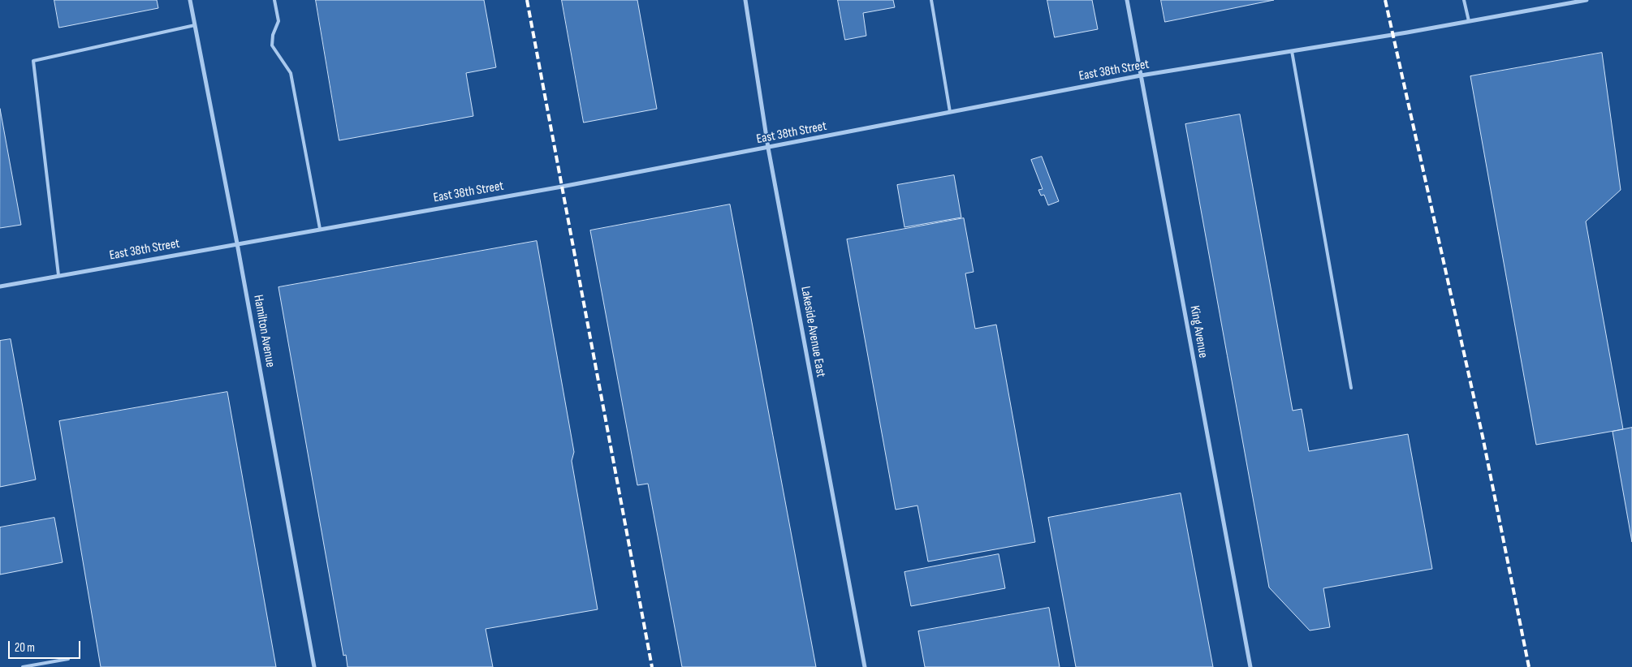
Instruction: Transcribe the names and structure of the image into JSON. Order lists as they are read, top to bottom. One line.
{"streets":{"street":["East 38th Street","Hamilton Avenue","Lakeside Avenue East","King Avenue"]},"crossings":[["East 38th Street","Hamilton Avenue"],["East 38th Street","Lakeside Avenue East"],["East 38th Street","King Avenue"]],"scale_bar":"20 m"}
